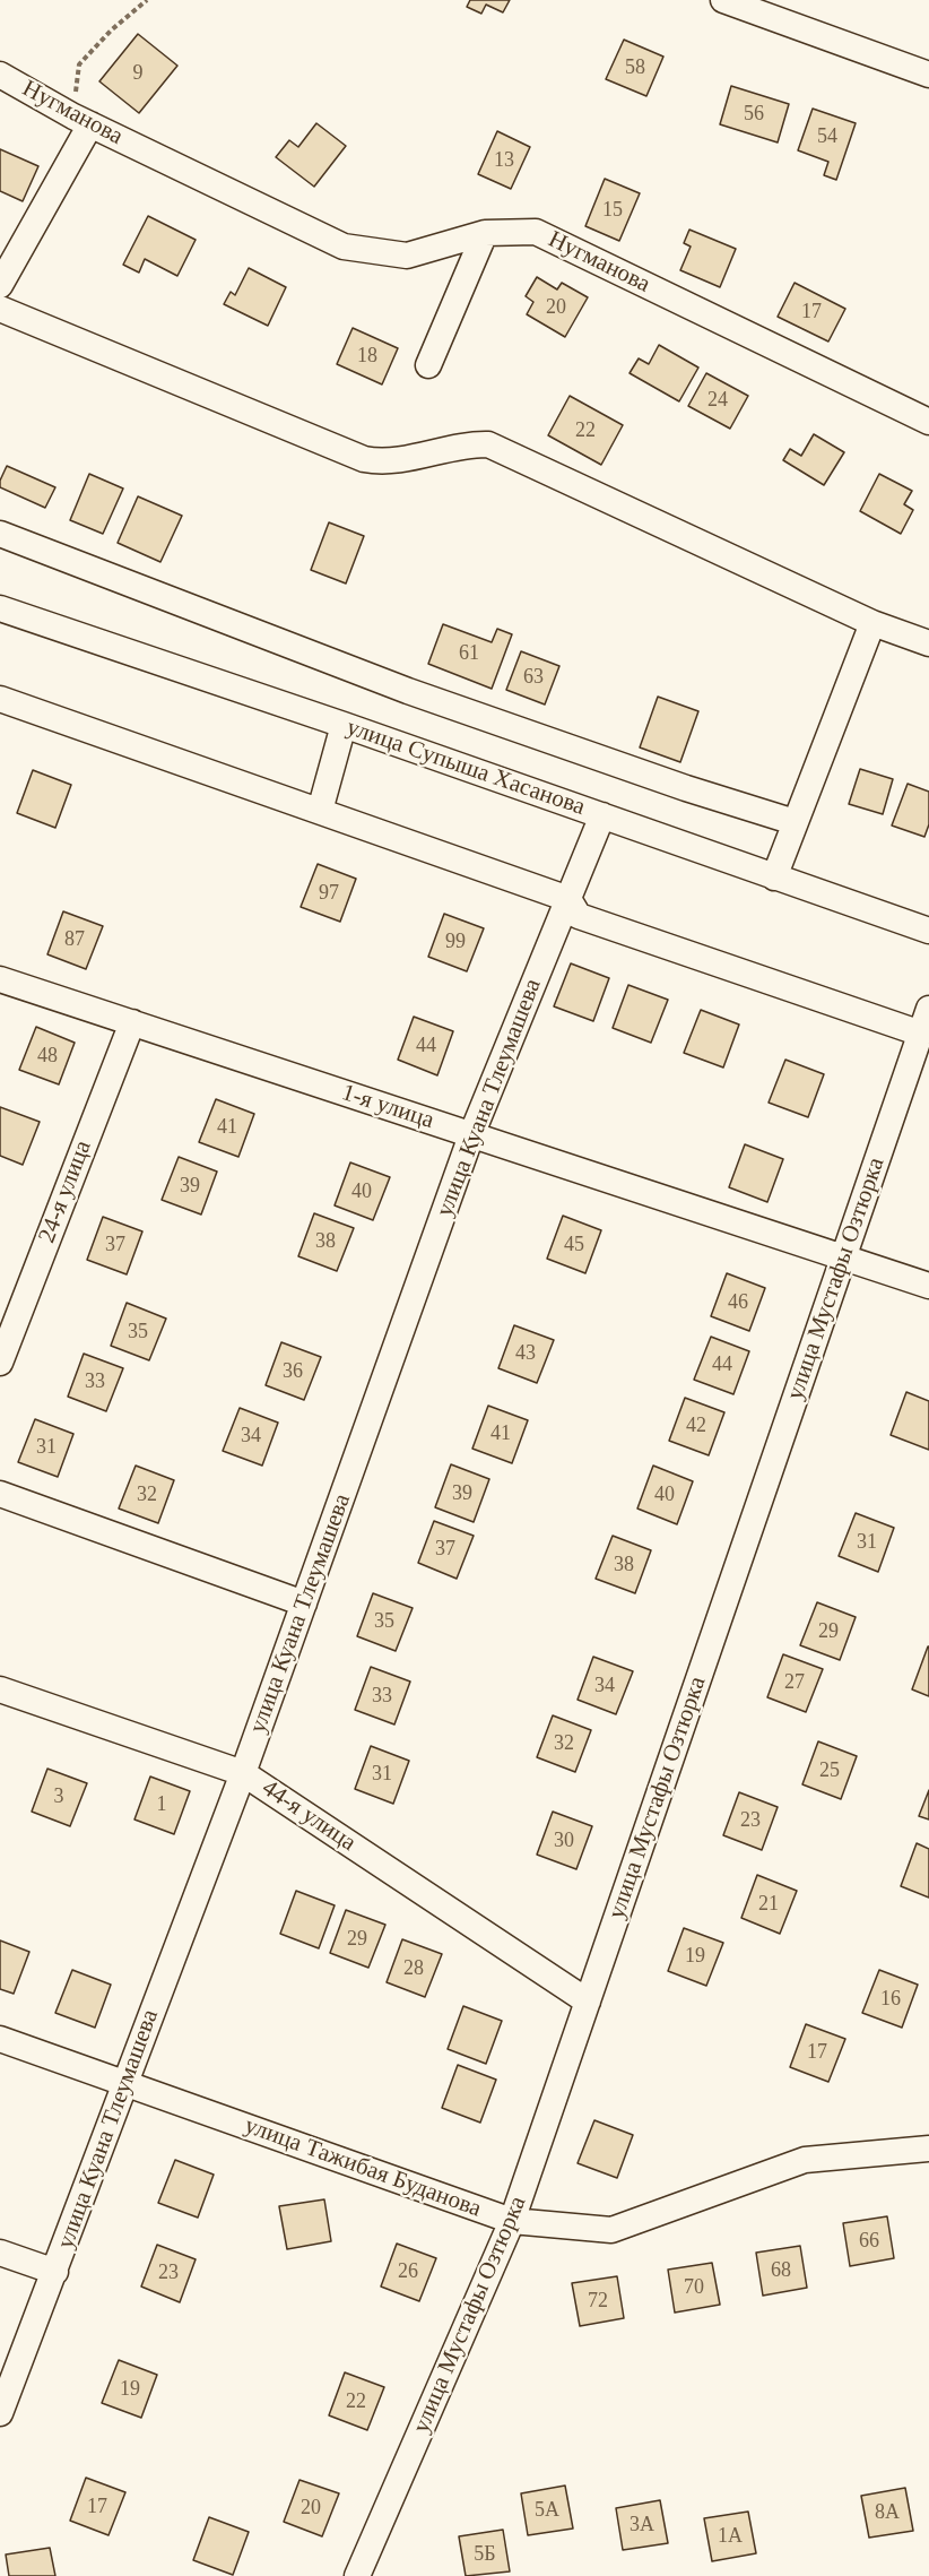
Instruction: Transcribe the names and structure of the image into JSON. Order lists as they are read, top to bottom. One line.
{"streets":{"street":["Нугманова","улица Супыша Хасанова","улица Куана Тлеумашева","1-я улица","24-я улица","улица Мустафы Озтюрка","44-я улица","улица Тажибая Буданова"]},"crossings":[["улица Супыша Хасанова","улица Куана Тлеумашева"],["улица Куана Тлеумашева","1-я улица"],["улица Куана Тлеумашева","44-я улица"],["улица Куана Тлеумашева","улица Тажибая Буданова"],["1-я улица","24-я улица"],["1-я улица","улица Мустафы Озтюрка"],["улица Мустафы Озтюрка","44-я улица"],["улица Мустафы Озтюрка","улица Тажибая Буданова"]],"house_numbers":["58","9","56","54","13","15","20","17","18","24","22","61","63","97","87","99","44","48","41","39","40","38","37","45","46","35","43","44","36","33","42","41","34","31","39","32","40","31","37","38","35","29","27","34","33","32","25","31","3","1","23","30","21","29","19","28","16","17","66","68","26","23","70","72","19","22","17","20","5А","8А","3А","1А","5Б"]}
